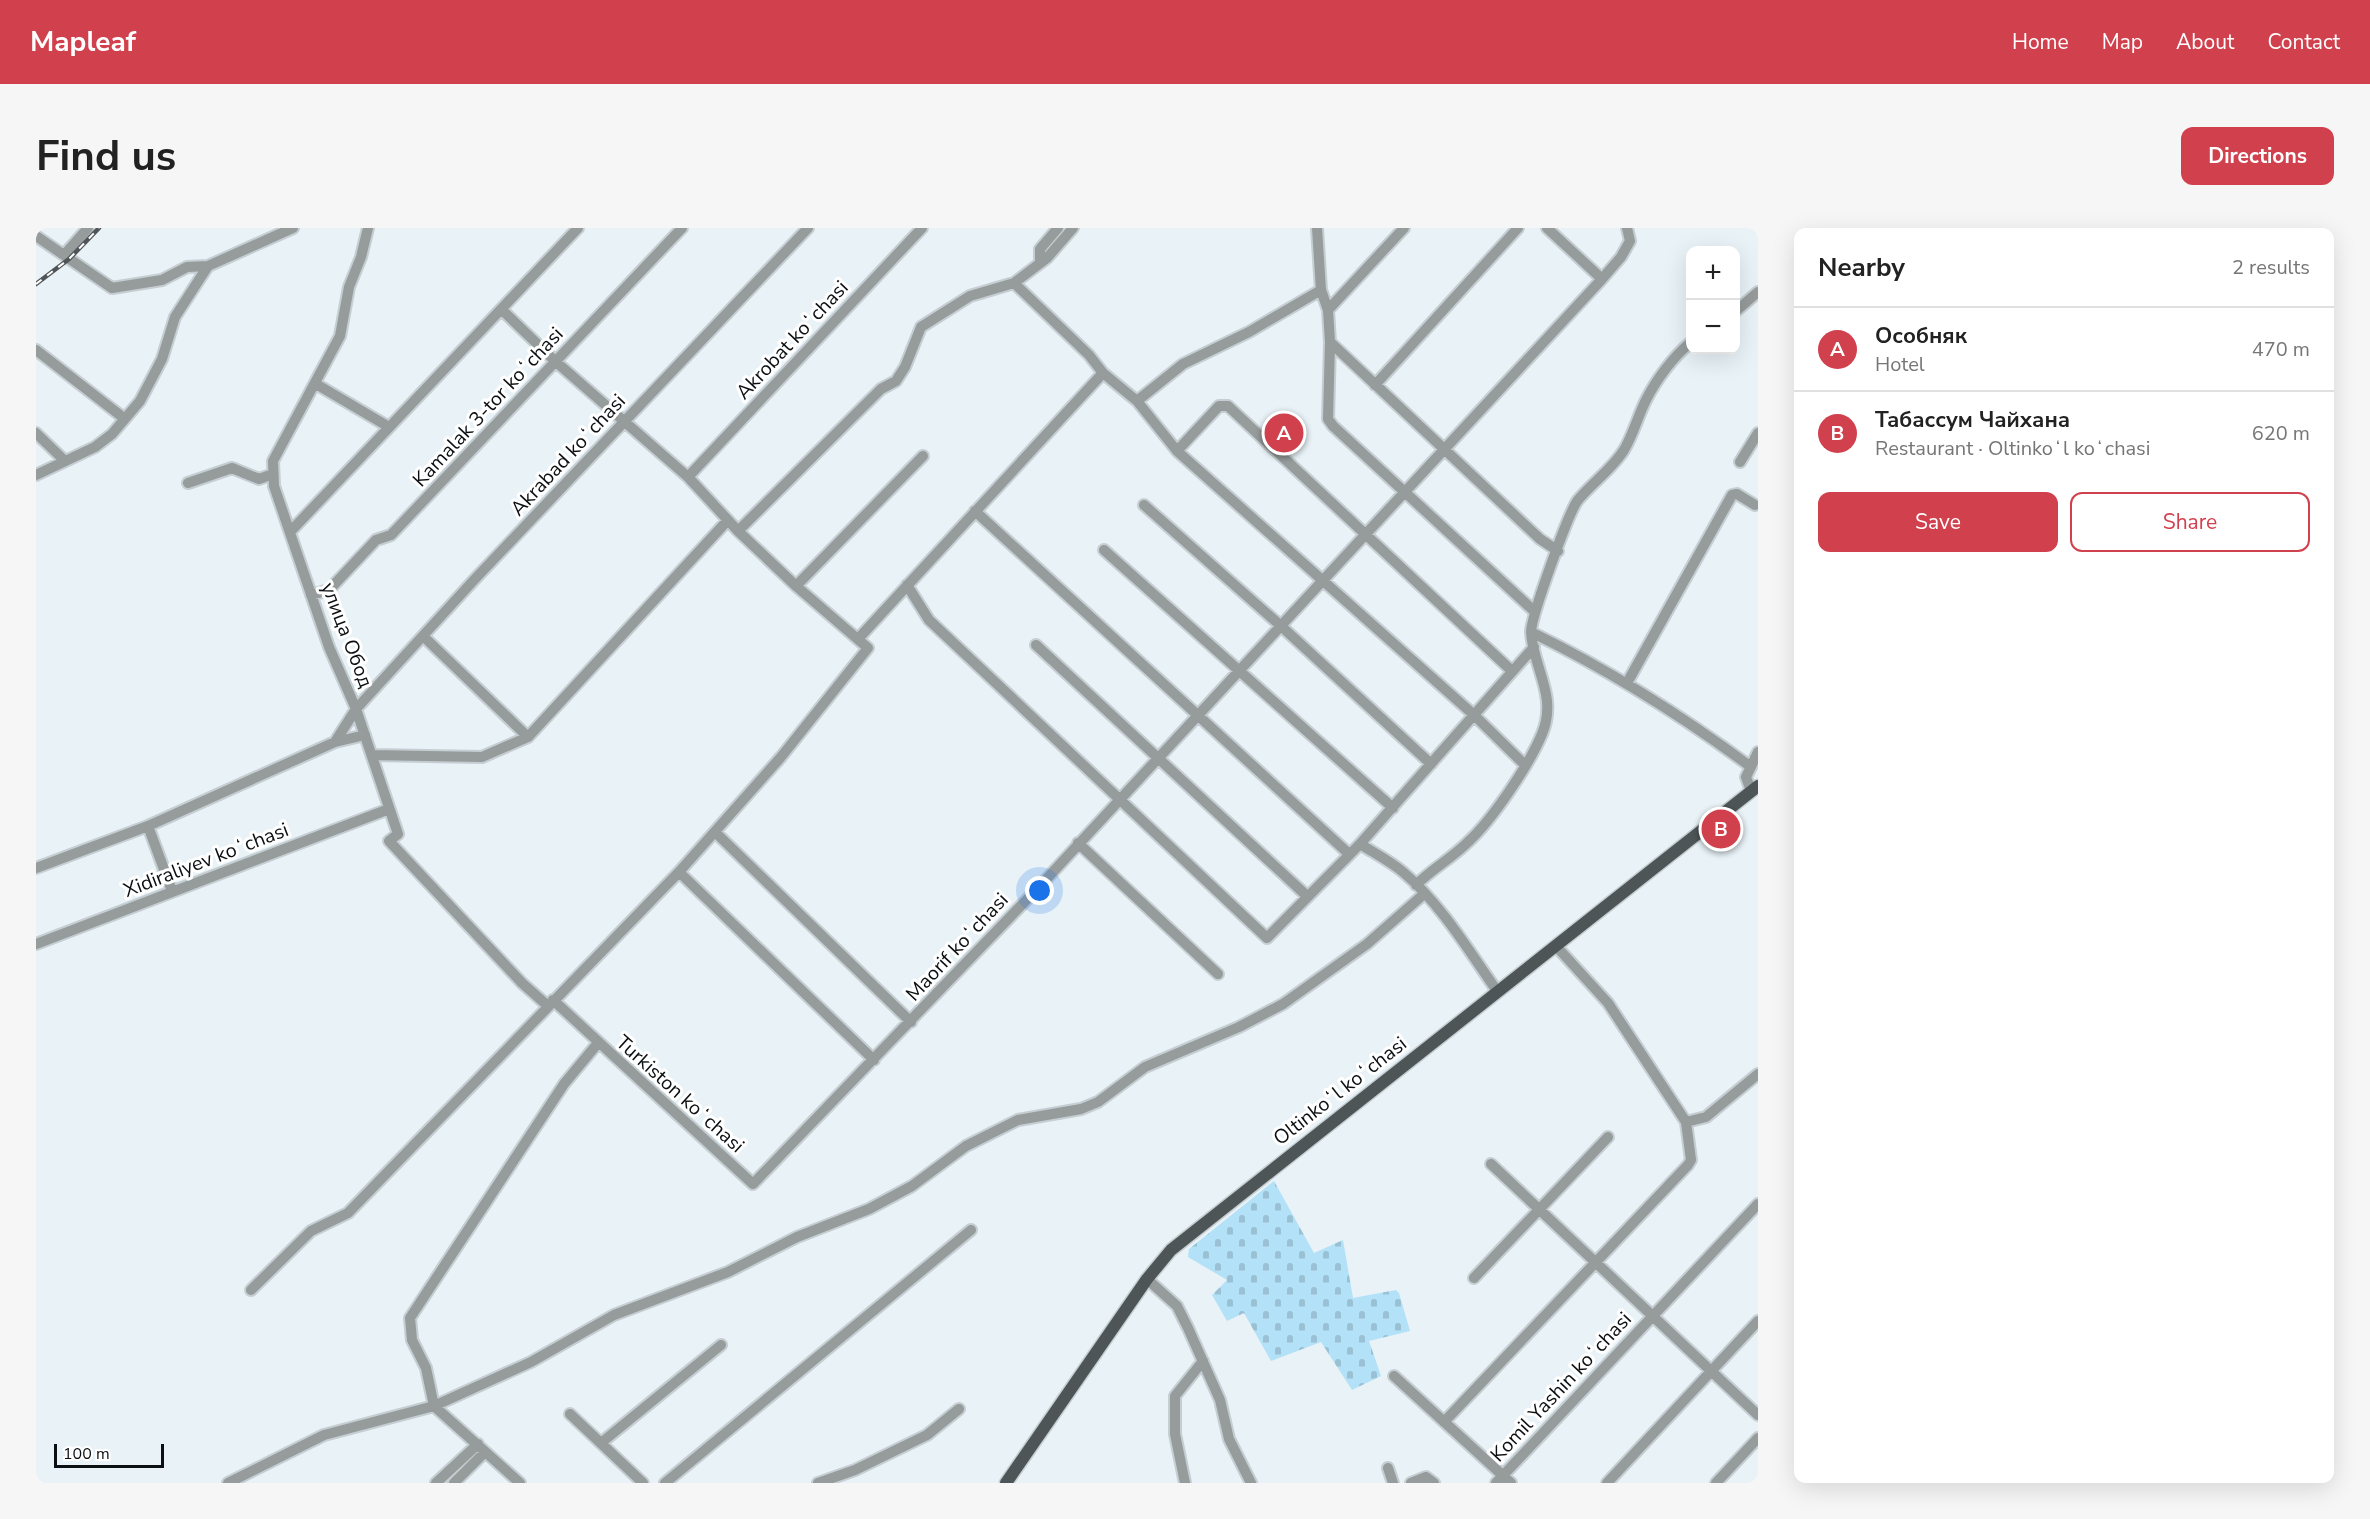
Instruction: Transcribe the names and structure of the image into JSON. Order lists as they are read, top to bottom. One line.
{"streets":{"main road":["Oltinkoʻl koʻchasi"],"street":["Akrobat koʻchasi","Kamalak 3-tor koʻchasi","Akrabad koʻchasi","улица Обод","Xidiraliyev koʻchasi","Maorif koʻchasi","Turkiston koʻchasi","Komil Yashin koʻchasi"]},"crossings":[["Kamalak 3-tor koʻchasi","улица Обод"],["Akrabad koʻchasi","улица Обод"],["улица Обод","Xidiraliyev koʻchasi"],["Maorif koʻchasi","Turkiston koʻchasi"]],"scale_bar":"100 m","page":{"header":"Mapleaf","nav":["Home","Map","About","Contact"],"buttons":["Directions",["Save","Share"]],"title":"Find us","heading":["Nearby","2 results"],"map_buttons":["+","−"],"list":[{"mark":"A","name":"Особняк","note":"Hotel","value":"470 m"},{"mark":"B","name":"Табассум Чайхана","note":"Restaurant · Oltinkoʻl koʻchasi","value":"620 m"}],"pins":["A","B"],"scale":"100 m"}}
